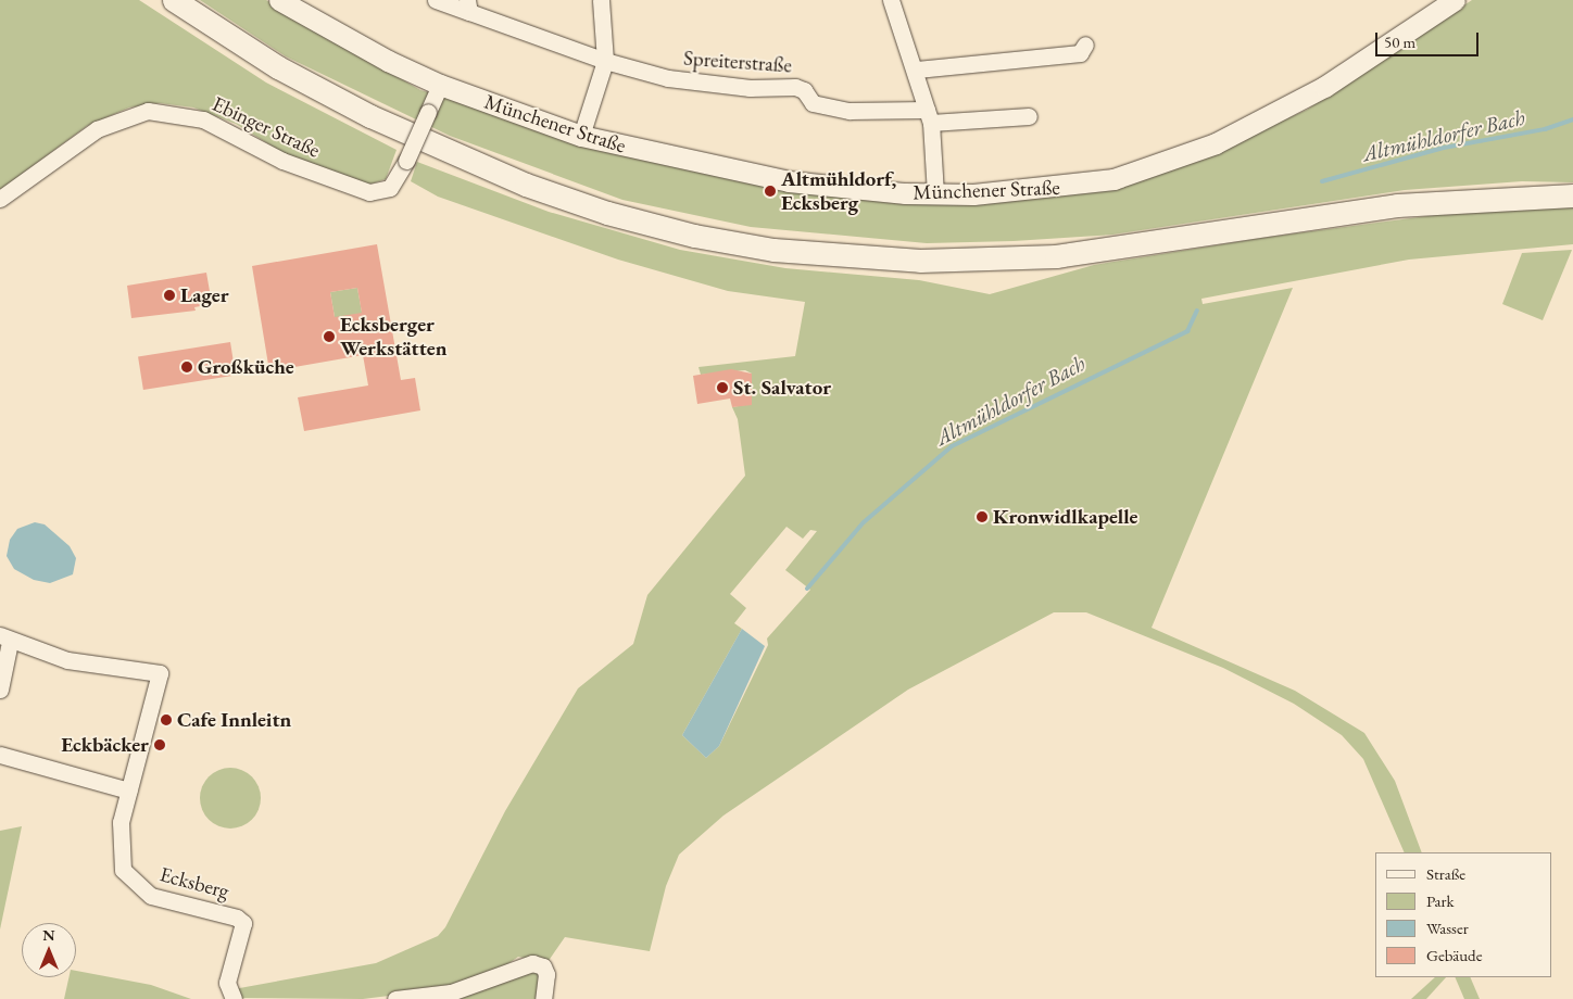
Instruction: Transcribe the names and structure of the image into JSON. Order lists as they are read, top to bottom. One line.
{"streets":{"street":["Spreiterstraße","Münchener Straße","Ebinger Straße","Ecksberg"]},"crossings":[["Münchener Straße","Ebinger Straße"]],"water":["Altmühldorfer Bach"],"places":["Altmühldorf, Ecksberg","Lager","Ecksberger Werkstätten","Großküche","St. Salvator","Kronwidlkapelle","Cafe Innleitn","Eckbäcker"],"legend":["Straße","Park","Wasser","Gebäude"],"scale_bar":"50 m","north":"top"}
